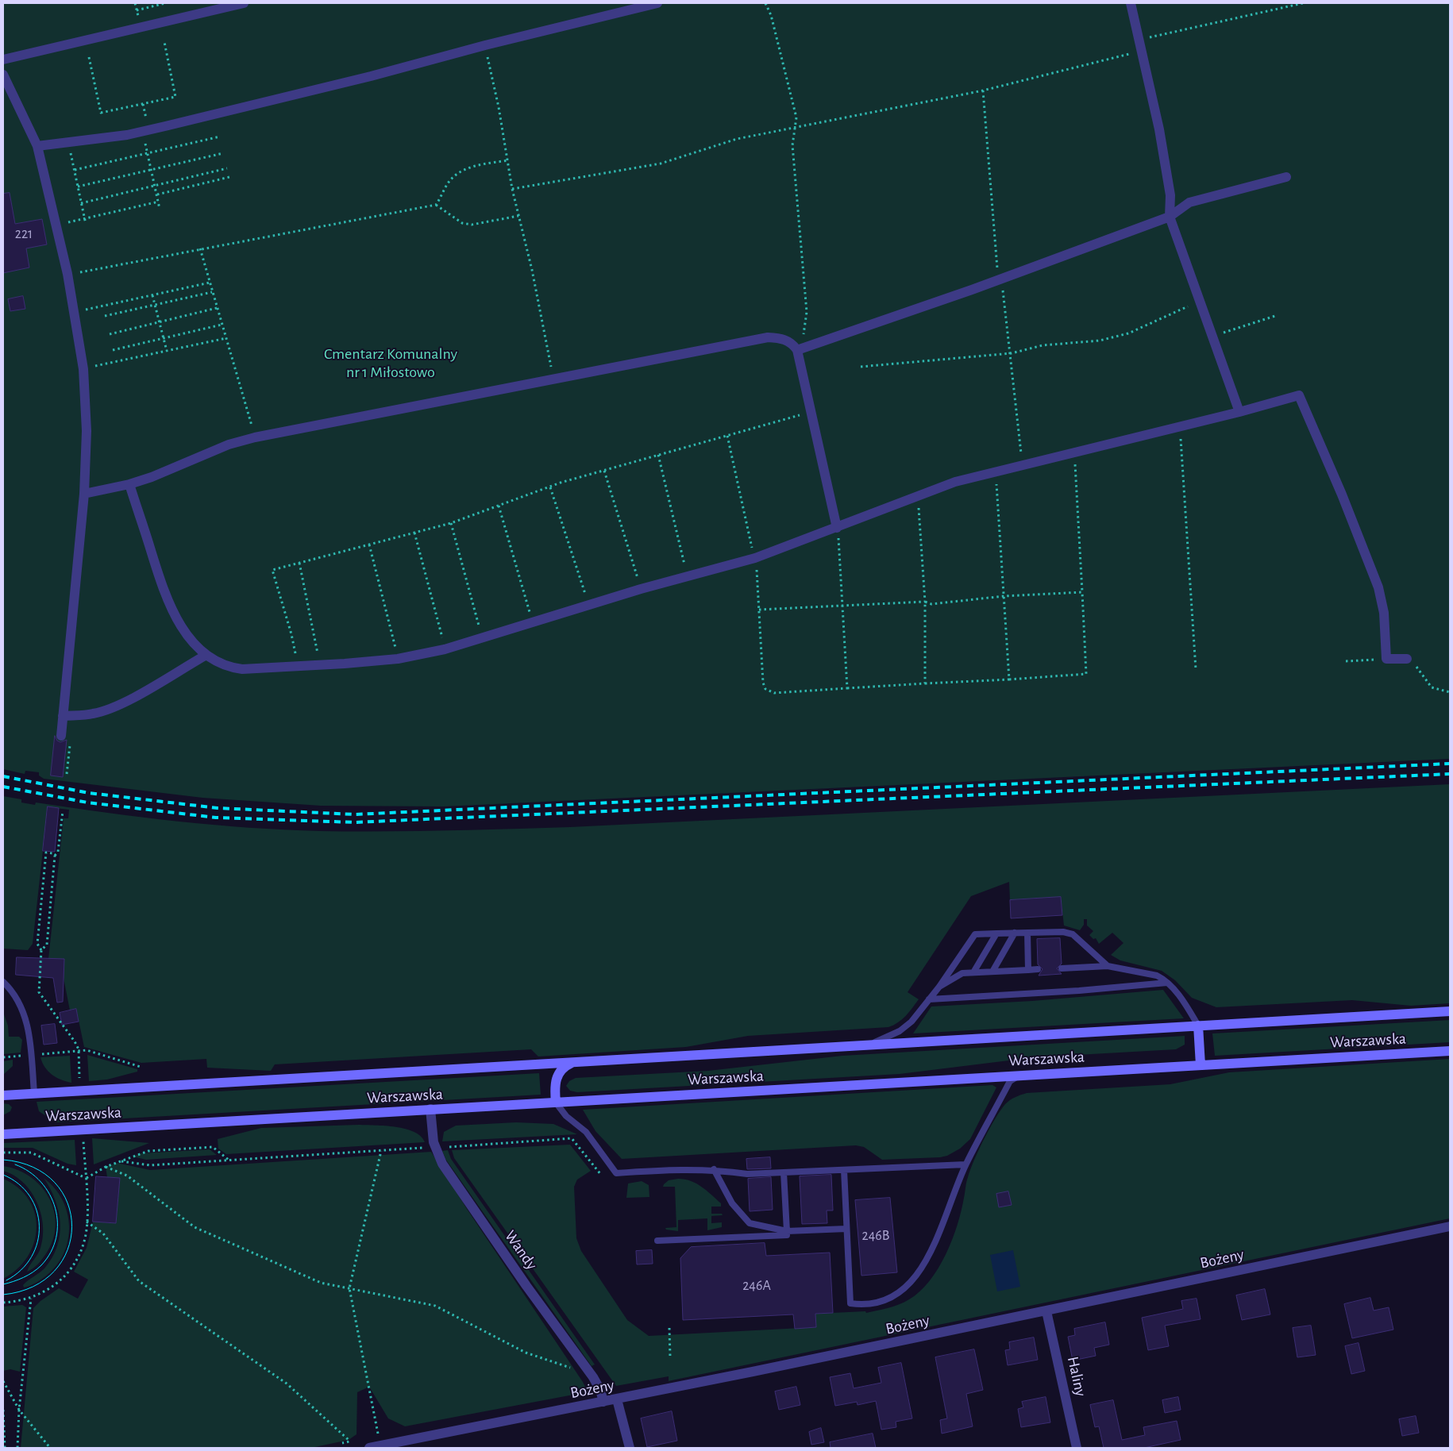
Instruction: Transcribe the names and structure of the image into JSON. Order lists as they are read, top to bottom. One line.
{"streets":{"main road":["Warszawska"],"street":["Wandy","Bożeny","Haliny"]},"crossings":[["Warszawska","Wandy"],["Wandy","Bożeny"],["Bożeny","Haliny"]],"parks":["Cmentarz Komunalny nr 1 Miłostowo"],"house_numbers":["221","246B","246A"]}
